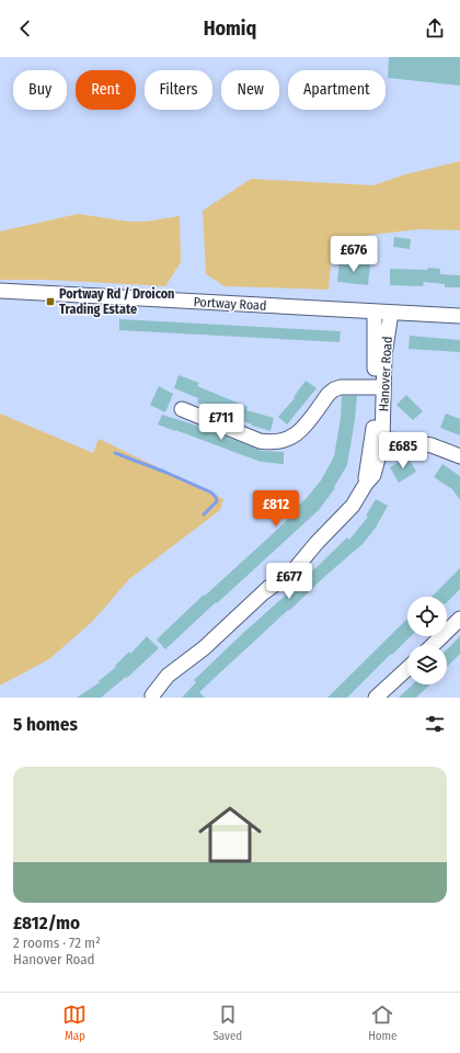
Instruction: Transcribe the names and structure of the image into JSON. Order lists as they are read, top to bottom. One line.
{"streets":{"street":["Portway Road","Hanover Road"]},"crossings":[["Portway Road","Hanover Road"]],"places":{"transit":["Portway Rd / Droicon Trading Estate"]},"page":{"header":"Homiq","chip":["Buy","Rent","Filters","New","Apartment"],"price":["£676","£711","£685","£812","£677"],"heading":"5 homes","list":[{"name":"£812/mo","note":"2 rooms · 72 m² · Hanover Road"}],"tabs":["Map","Saved","Home"]}}
